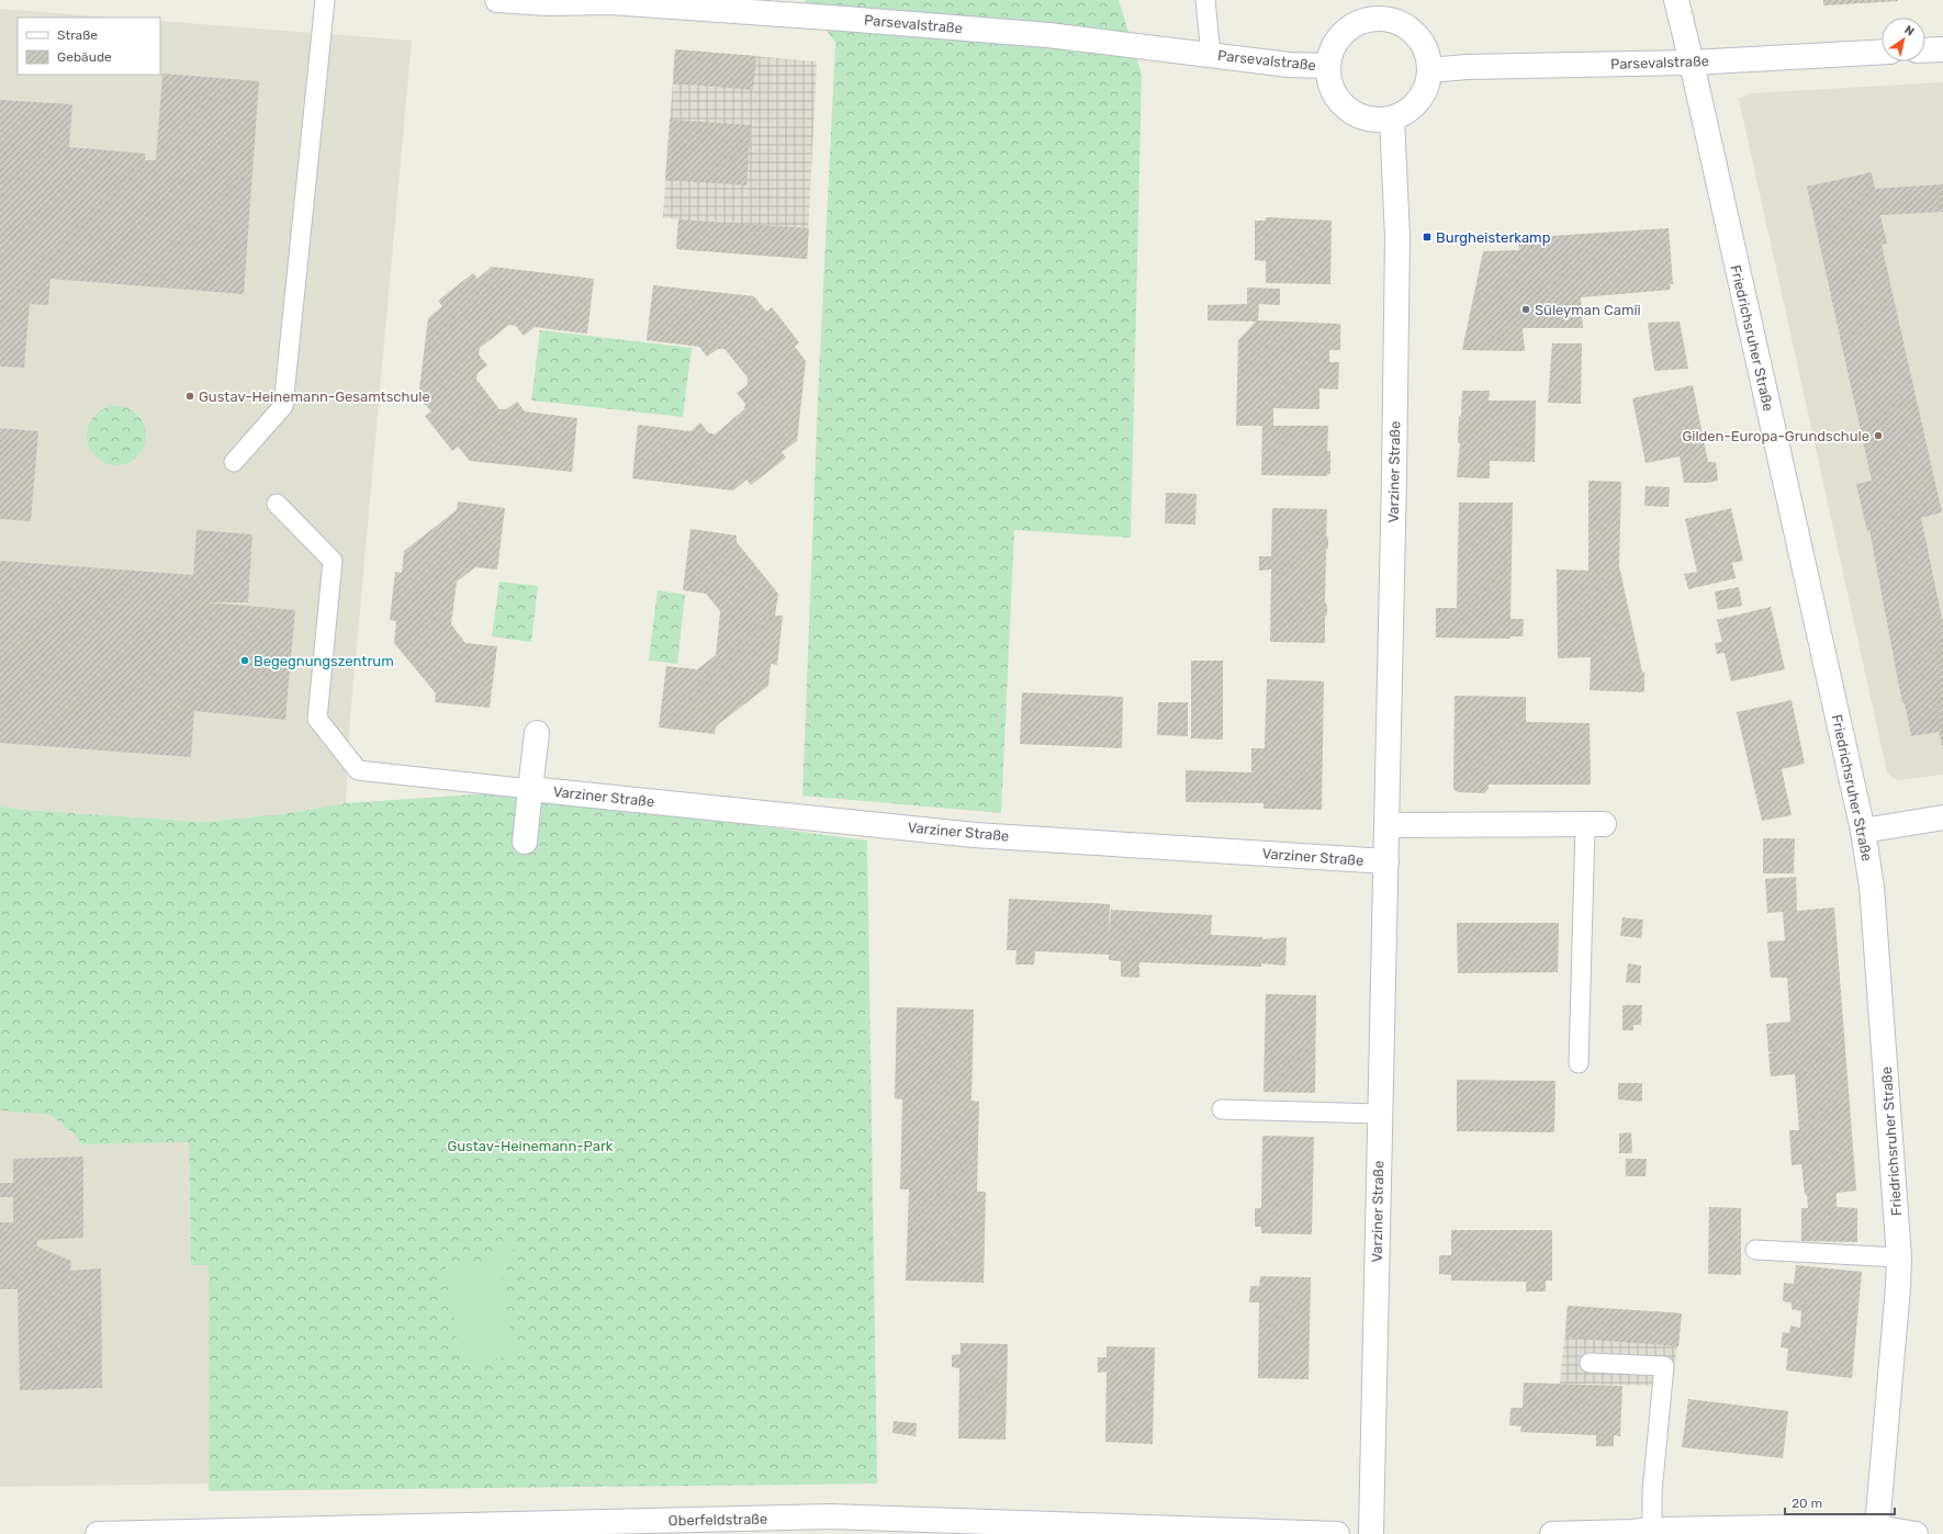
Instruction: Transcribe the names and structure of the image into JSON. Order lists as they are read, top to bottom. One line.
{"streets":{"street":["Parsevalstraße","Friedrichsruher Straße","Varziner Straße","Oberfeldstraße"]},"crossings":[["Parsevalstraße","Friedrichsruher Straße"],["Parsevalstraße","Varziner Straße"]],"parks":["Gustav-Heinemann-Park"],"places":{"transit":["Burgheisterkamp"],"other":["Süleyman Camii","Gustav-Heinemann-Gesamtschule","Gilden-Europa-Grundschule","Begegnungszentrum"]},"legend":["Straße","Gebäude"],"scale_bar":"20 m","north":"top right"}
